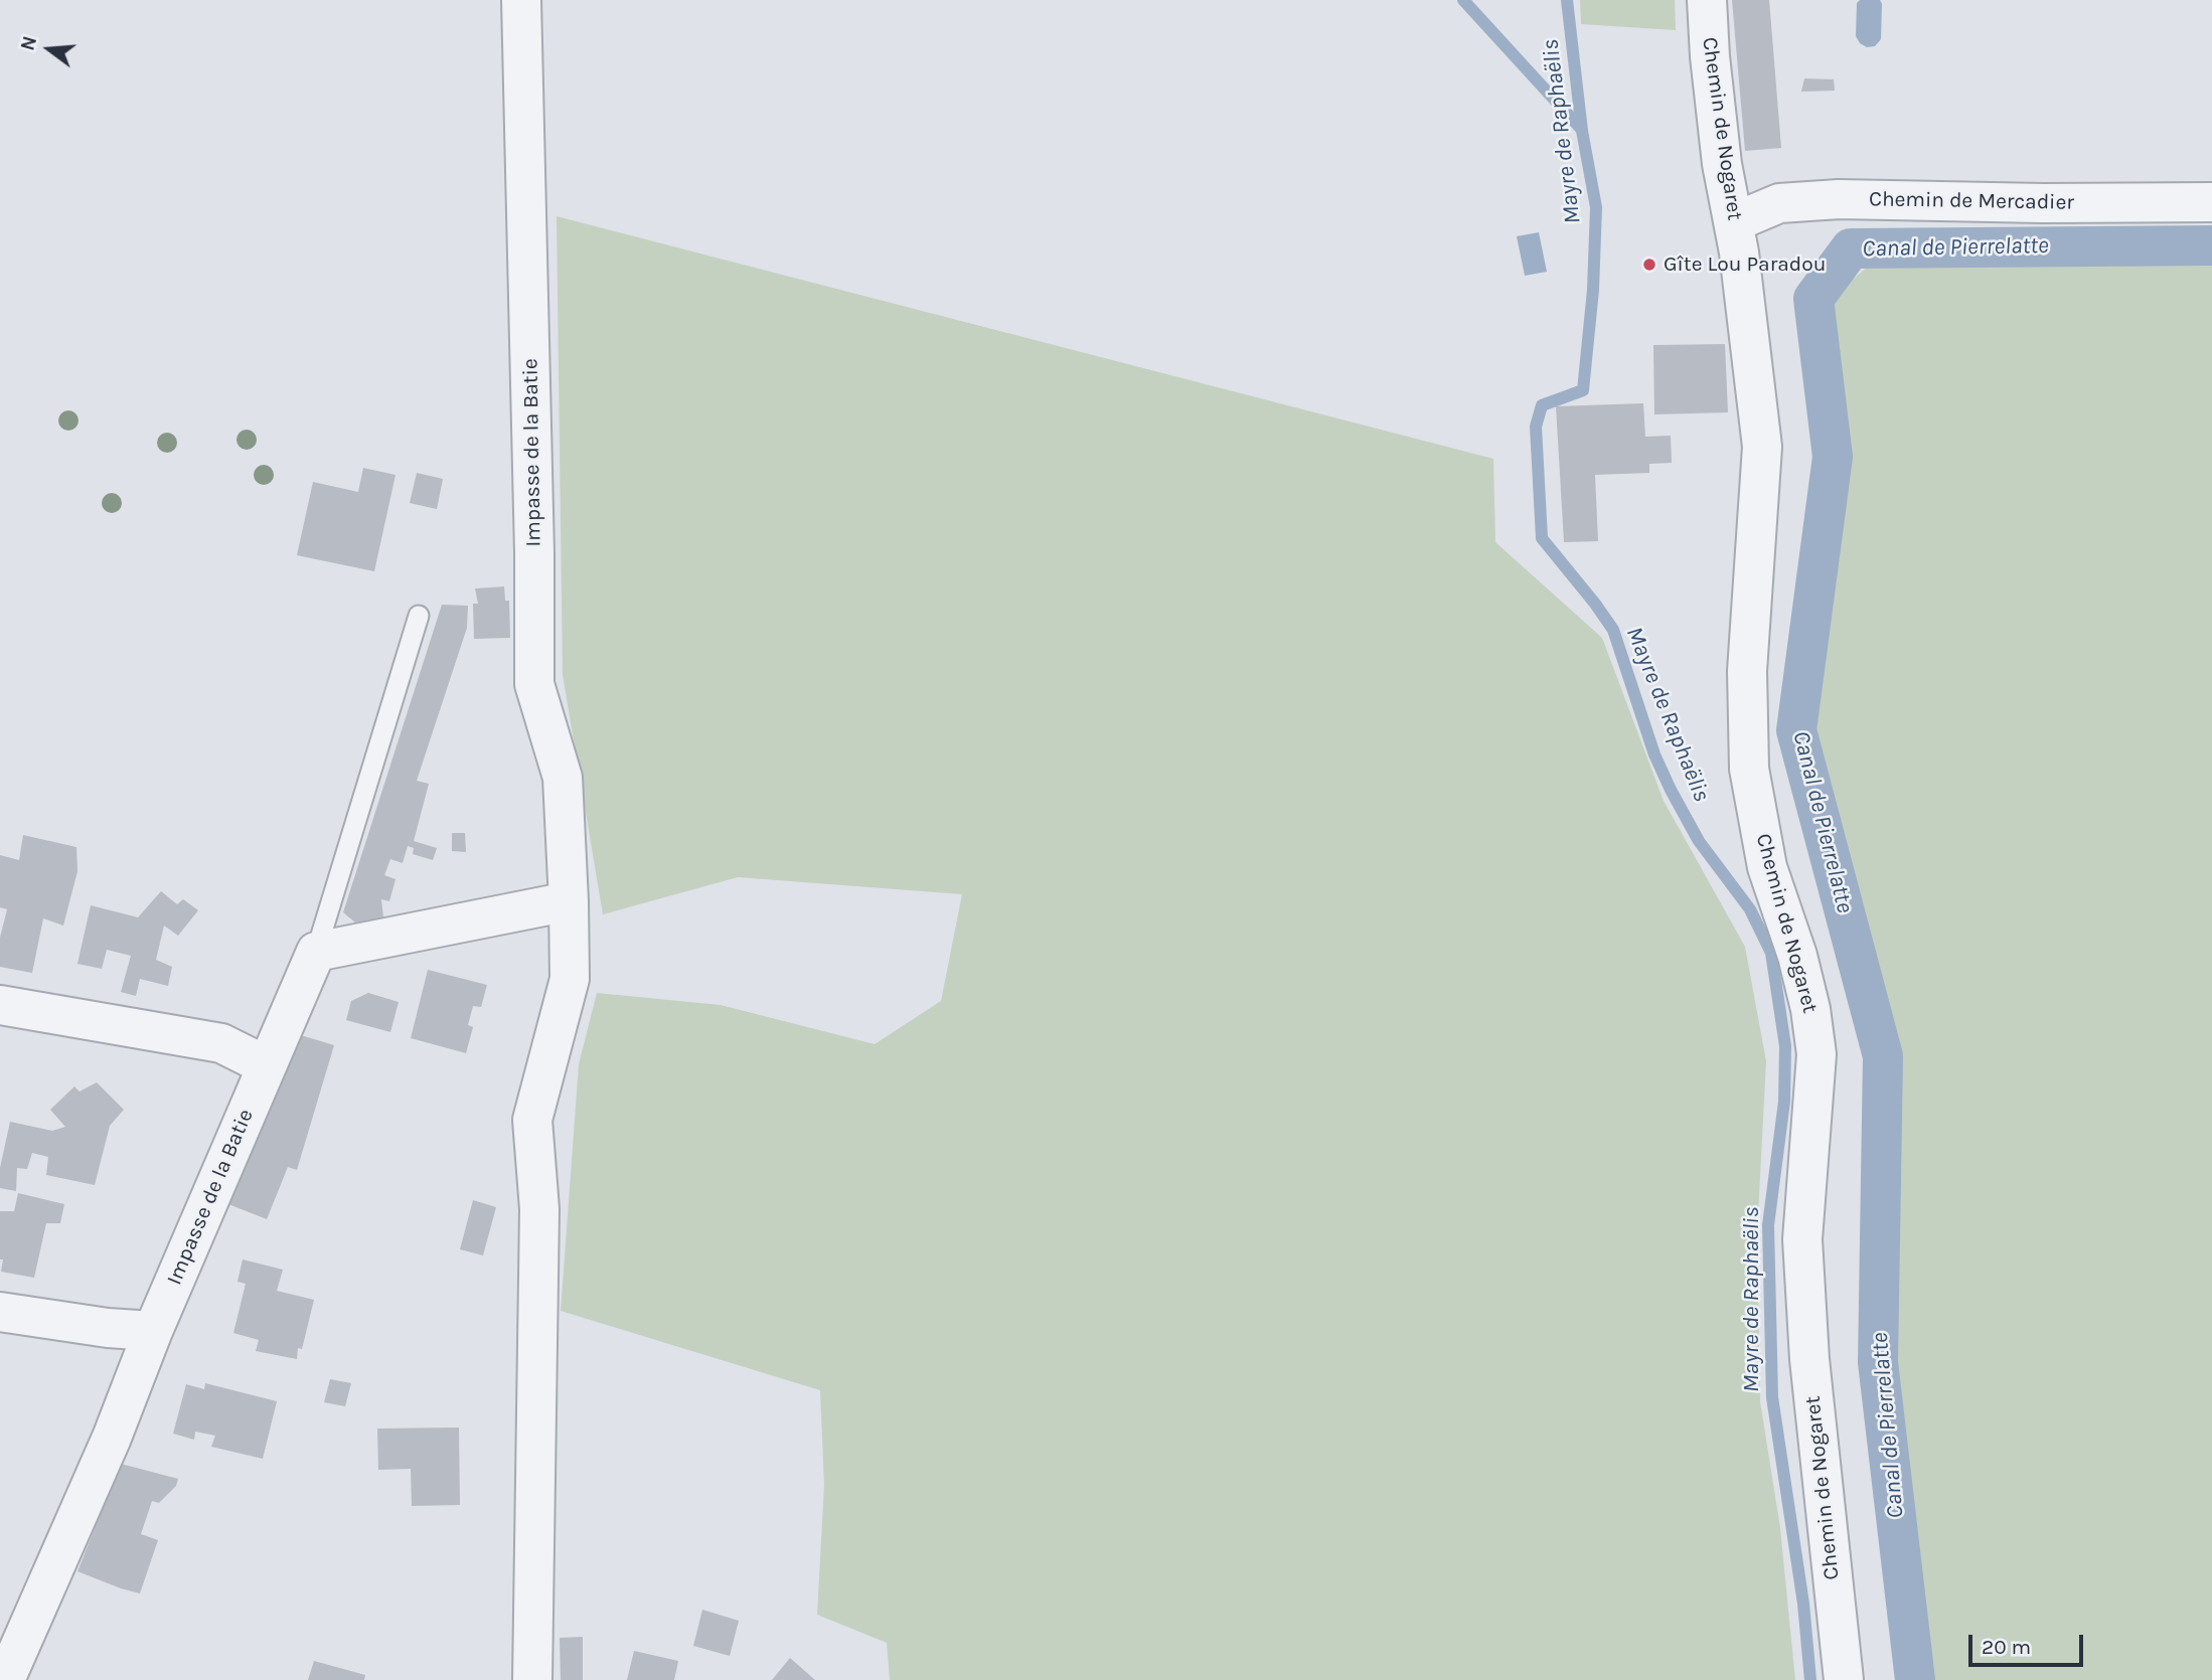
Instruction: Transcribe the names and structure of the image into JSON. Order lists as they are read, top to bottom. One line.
{"streets":{"street":["Chemin de Nogaret","Chemin de Mercadier","Impasse de la Batie"]},"crossings":[["Chemin de Nogaret","Chemin de Mercadier"]],"water":["Mayre de Raphaëlis","Canal de Pierrelatte"],"places":["Gîte Lou Paradou"],"scale_bar":"20 m","north":"left"}
